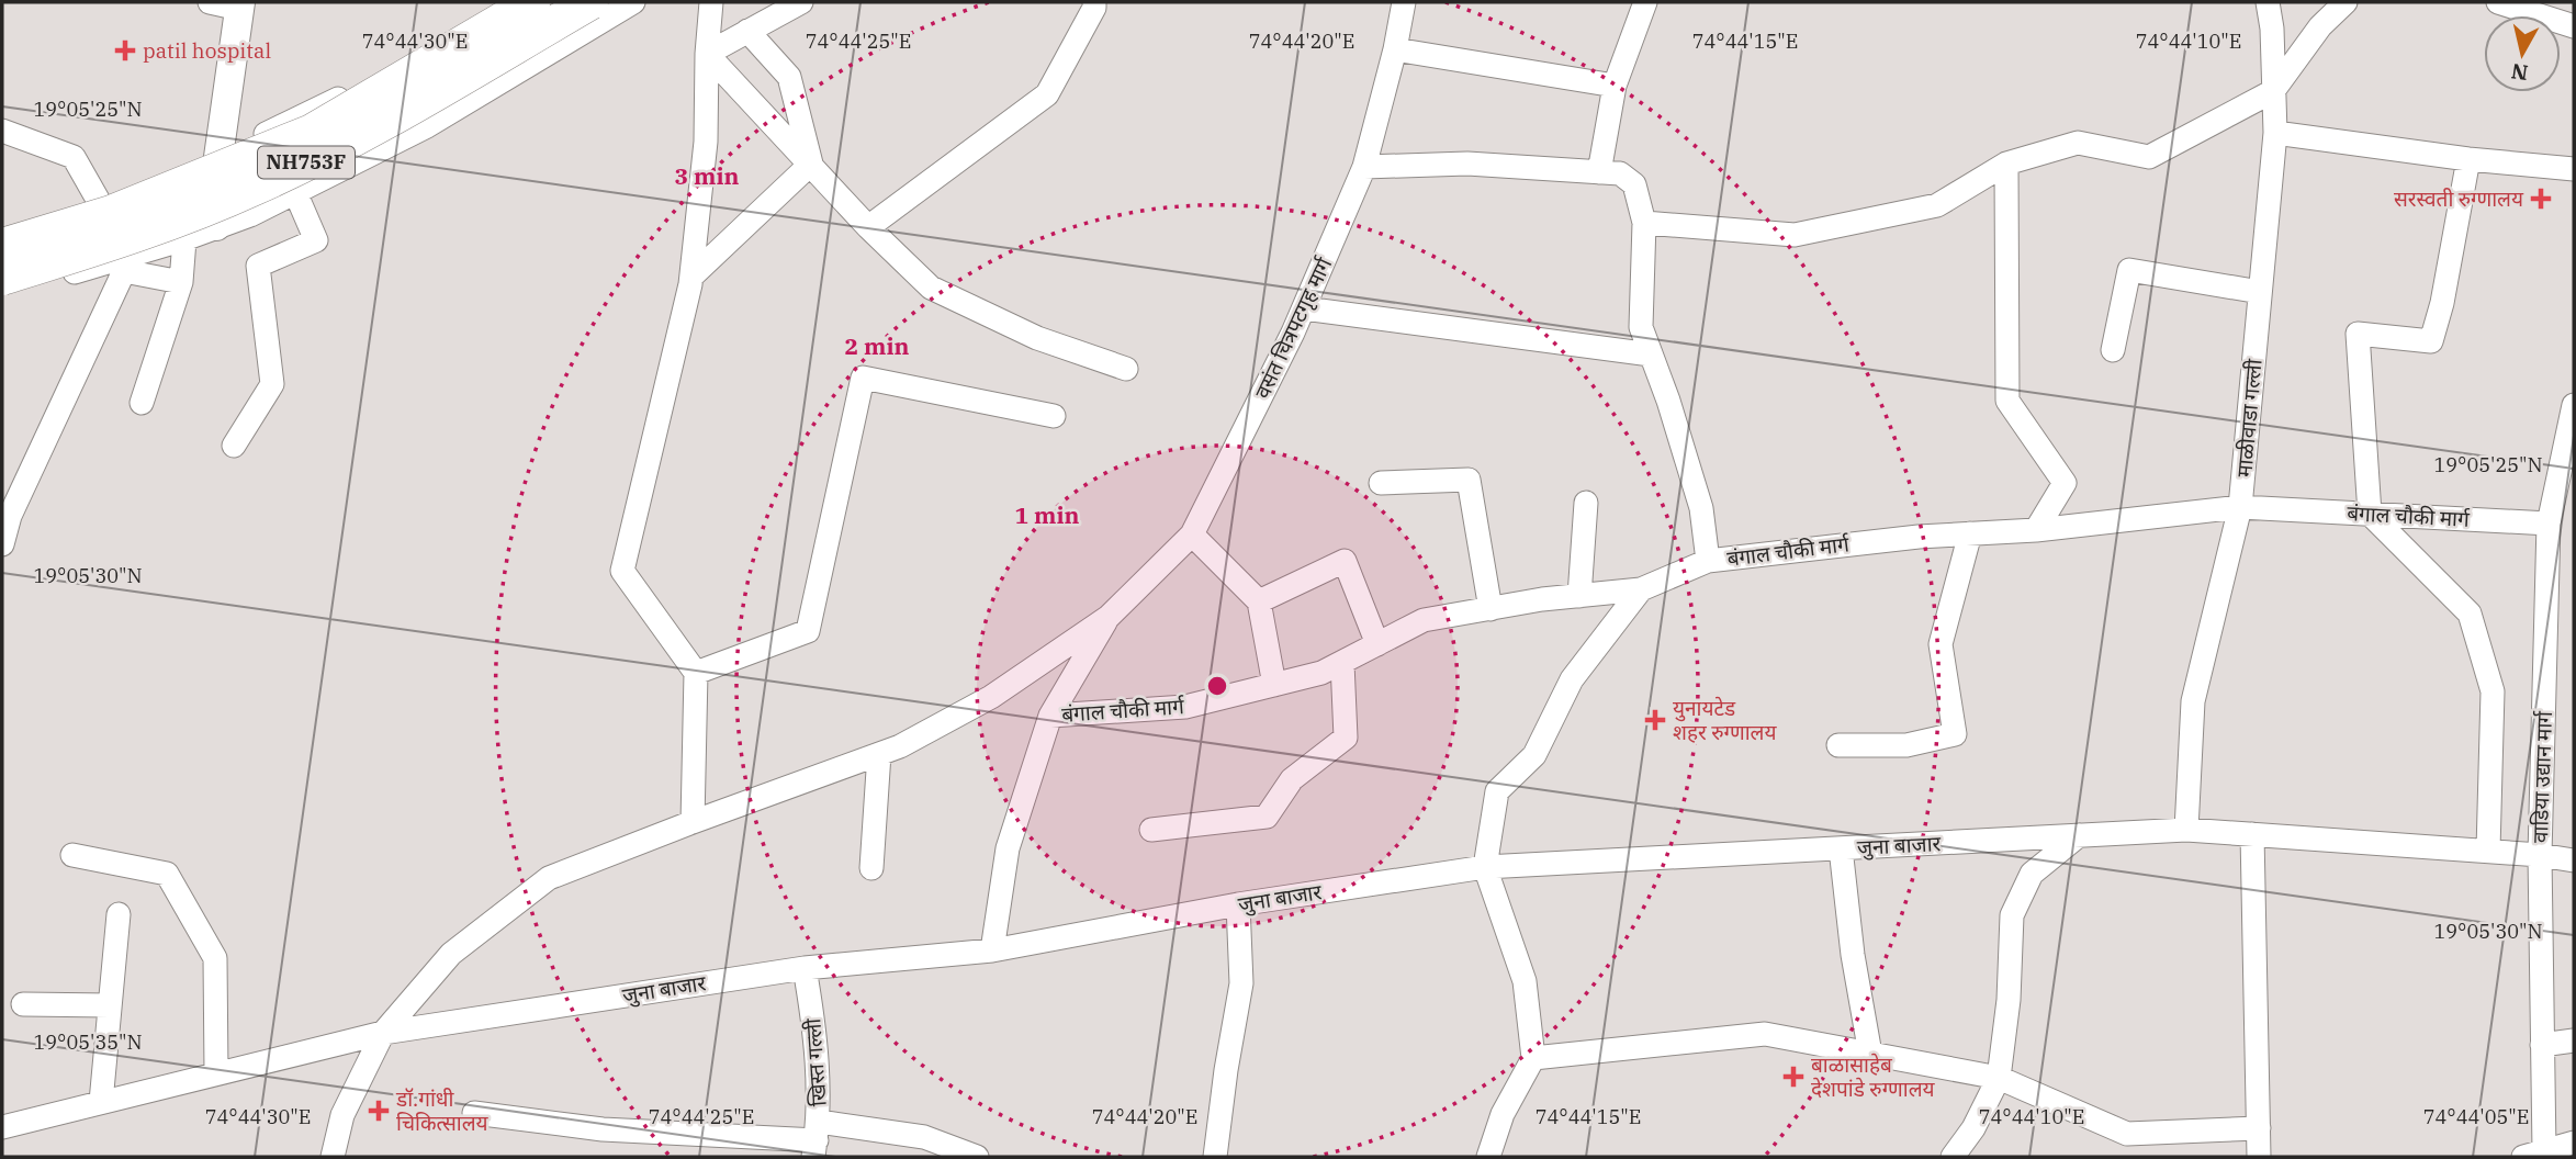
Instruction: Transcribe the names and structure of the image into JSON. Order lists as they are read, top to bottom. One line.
{"streets":{"highway":["NH753F"],"street":["वसंत चित्रपटगृह मार्ग","माळीवाडा गल्ली","बंगाल चौकी मार्ग","वाडिया उद्यान मार्ग","जुना बाजार","खिस्त गल्ली"]},"crossings":[["माळीवाडा गल्ली","बंगाल चौकी मार्ग"],["माळीवाडा गल्ली","जुना बाजार"],["बंगाल चौकी मार्ग","वाडिया उद्यान मार्ग"],["वाडिया उद्यान मार्ग","जुना बाजार"],["जुना बाजार","खिस्त गल्ली"]],"places":{"health":["patil hospital","सरस्वती रुग्णालय","युनायटेड शहर रुग्णालय","बाळासाहेब देशपांडे रुग्णालय","डॉ.गांधी चिकित्सालय"]},"north":"bottom","coordinates":["74°44'30\"E","74°44'25\"E","74°44'20\"E","74°44'15\"E","74°44'10\"E","19°05'25\"N","19°05'30\"N","19°05'35\"N","74°44'05\"E"],"rings":["3 min","2 min","1 min"]}
